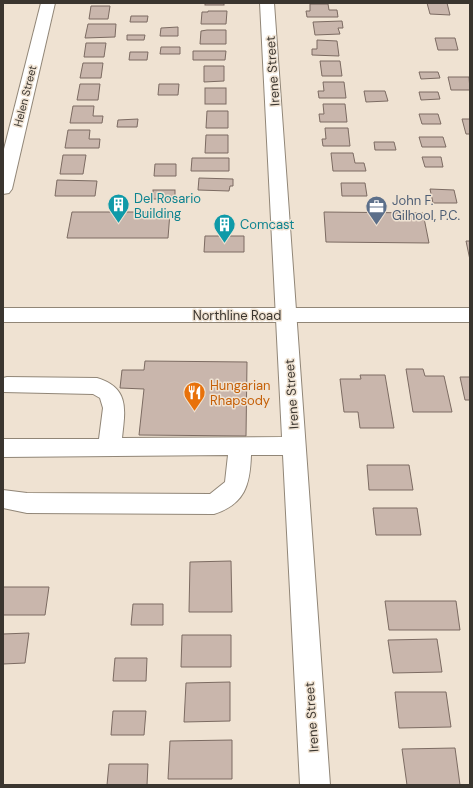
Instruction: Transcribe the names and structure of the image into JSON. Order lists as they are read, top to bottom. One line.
{"streets":{"street":["Irene Street","Helen Street","Northline Road"]},"crossings":[["Irene Street","Northline Road"]],"places":{"building":["Del Rosario Building","Comcast"],"office":["John F. Gilhool, P.C."],"restaurant":["Hungarian Rhapsody"]}}
